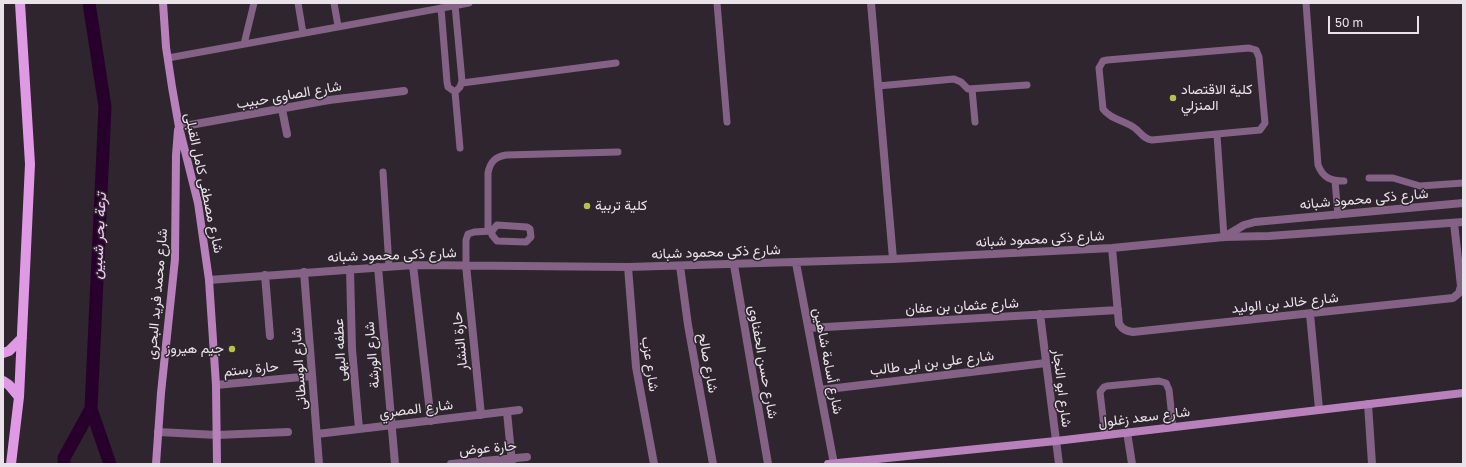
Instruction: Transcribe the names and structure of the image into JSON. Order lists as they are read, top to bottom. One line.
{"streets":{"main road":["شارع مصطفى كامل القبلى","شارع محمد فريد البحرى","شارع سعد زغلول"],"street":["شارع الصاوى حبيب","شارع ذكى محمود شبانه","شارع خالد بن الوليد","شارع عثمان بن عفان","حارة النشار","عطفه البهى","شارع الورشة","شارع أسامة شاهين","شارع حسن الحفناوى","شارع صالح","شارع على بن ابى طالب","شارع عزب","حارة رستم","شارع الوسطانى","شارع ابو النجار","شارع المصري","حارة عوض"]},"crossings":[["شارع الصاوى حبيب","شارع مصطفى كامل القبلى"],["شارع الصاوى حبيب","شارع محمد فريد البحرى"],["شارع مصطفى كامل القبلى","شارع ذكى محمود شبانه"],["شارع مصطفى كامل القبلى","شارع محمد فريد البحرى"],["شارع مصطفى كامل القبلى","حارة رستم"],["شارع ذكى محمود شبانه","شارع خالد بن الوليد"],["شارع ذكى محمود شبانه","حارة النشار"],["شارع ذكى محمود شبانه","عطفه البهى"],["شارع ذكى محمود شبانه","شارع الورشة"],["شارع ذكى محمود شبانه","شارع أسامة شاهين"],["شارع ذكى محمود شبانه","شارع حسن الحفناوى"],["شارع ذكى محمود شبانه","شارع صالح"],["شارع ذكى محمود شبانه","شارع عزب"],["شارع ذكى محمود شبانه","شارع الوسطانى"],["شارع خالد بن الوليد","شارع عثمان بن عفان"],["شارع عثمان بن عفان","شارع أسامة شاهين"],["شارع عثمان بن عفان","شارع ابو النجار"],["حارة النشار","شارع المصري"],["عطفه البهى","شارع المصري"],["شارع الورشة","شارع المصري"],["شارع أسامة شاهين","شارع على بن ابى طالب"],["شارع أسامة شاهين","شارع سعد زغلول"],["شارع على بن ابى طالب","شارع ابو النجار"],["حارة رستم","شارع الوسطانى"],["شارع الوسطانى","شارع المصري"],["شارع ابو النجار","شارع سعد زغلول"]],"water":["ترعة بحر شبين"],"places":["كلية الاقتصاد المنزلي","كلية تربية","جيم هيروز"],"scale_bar":"50 m"}
